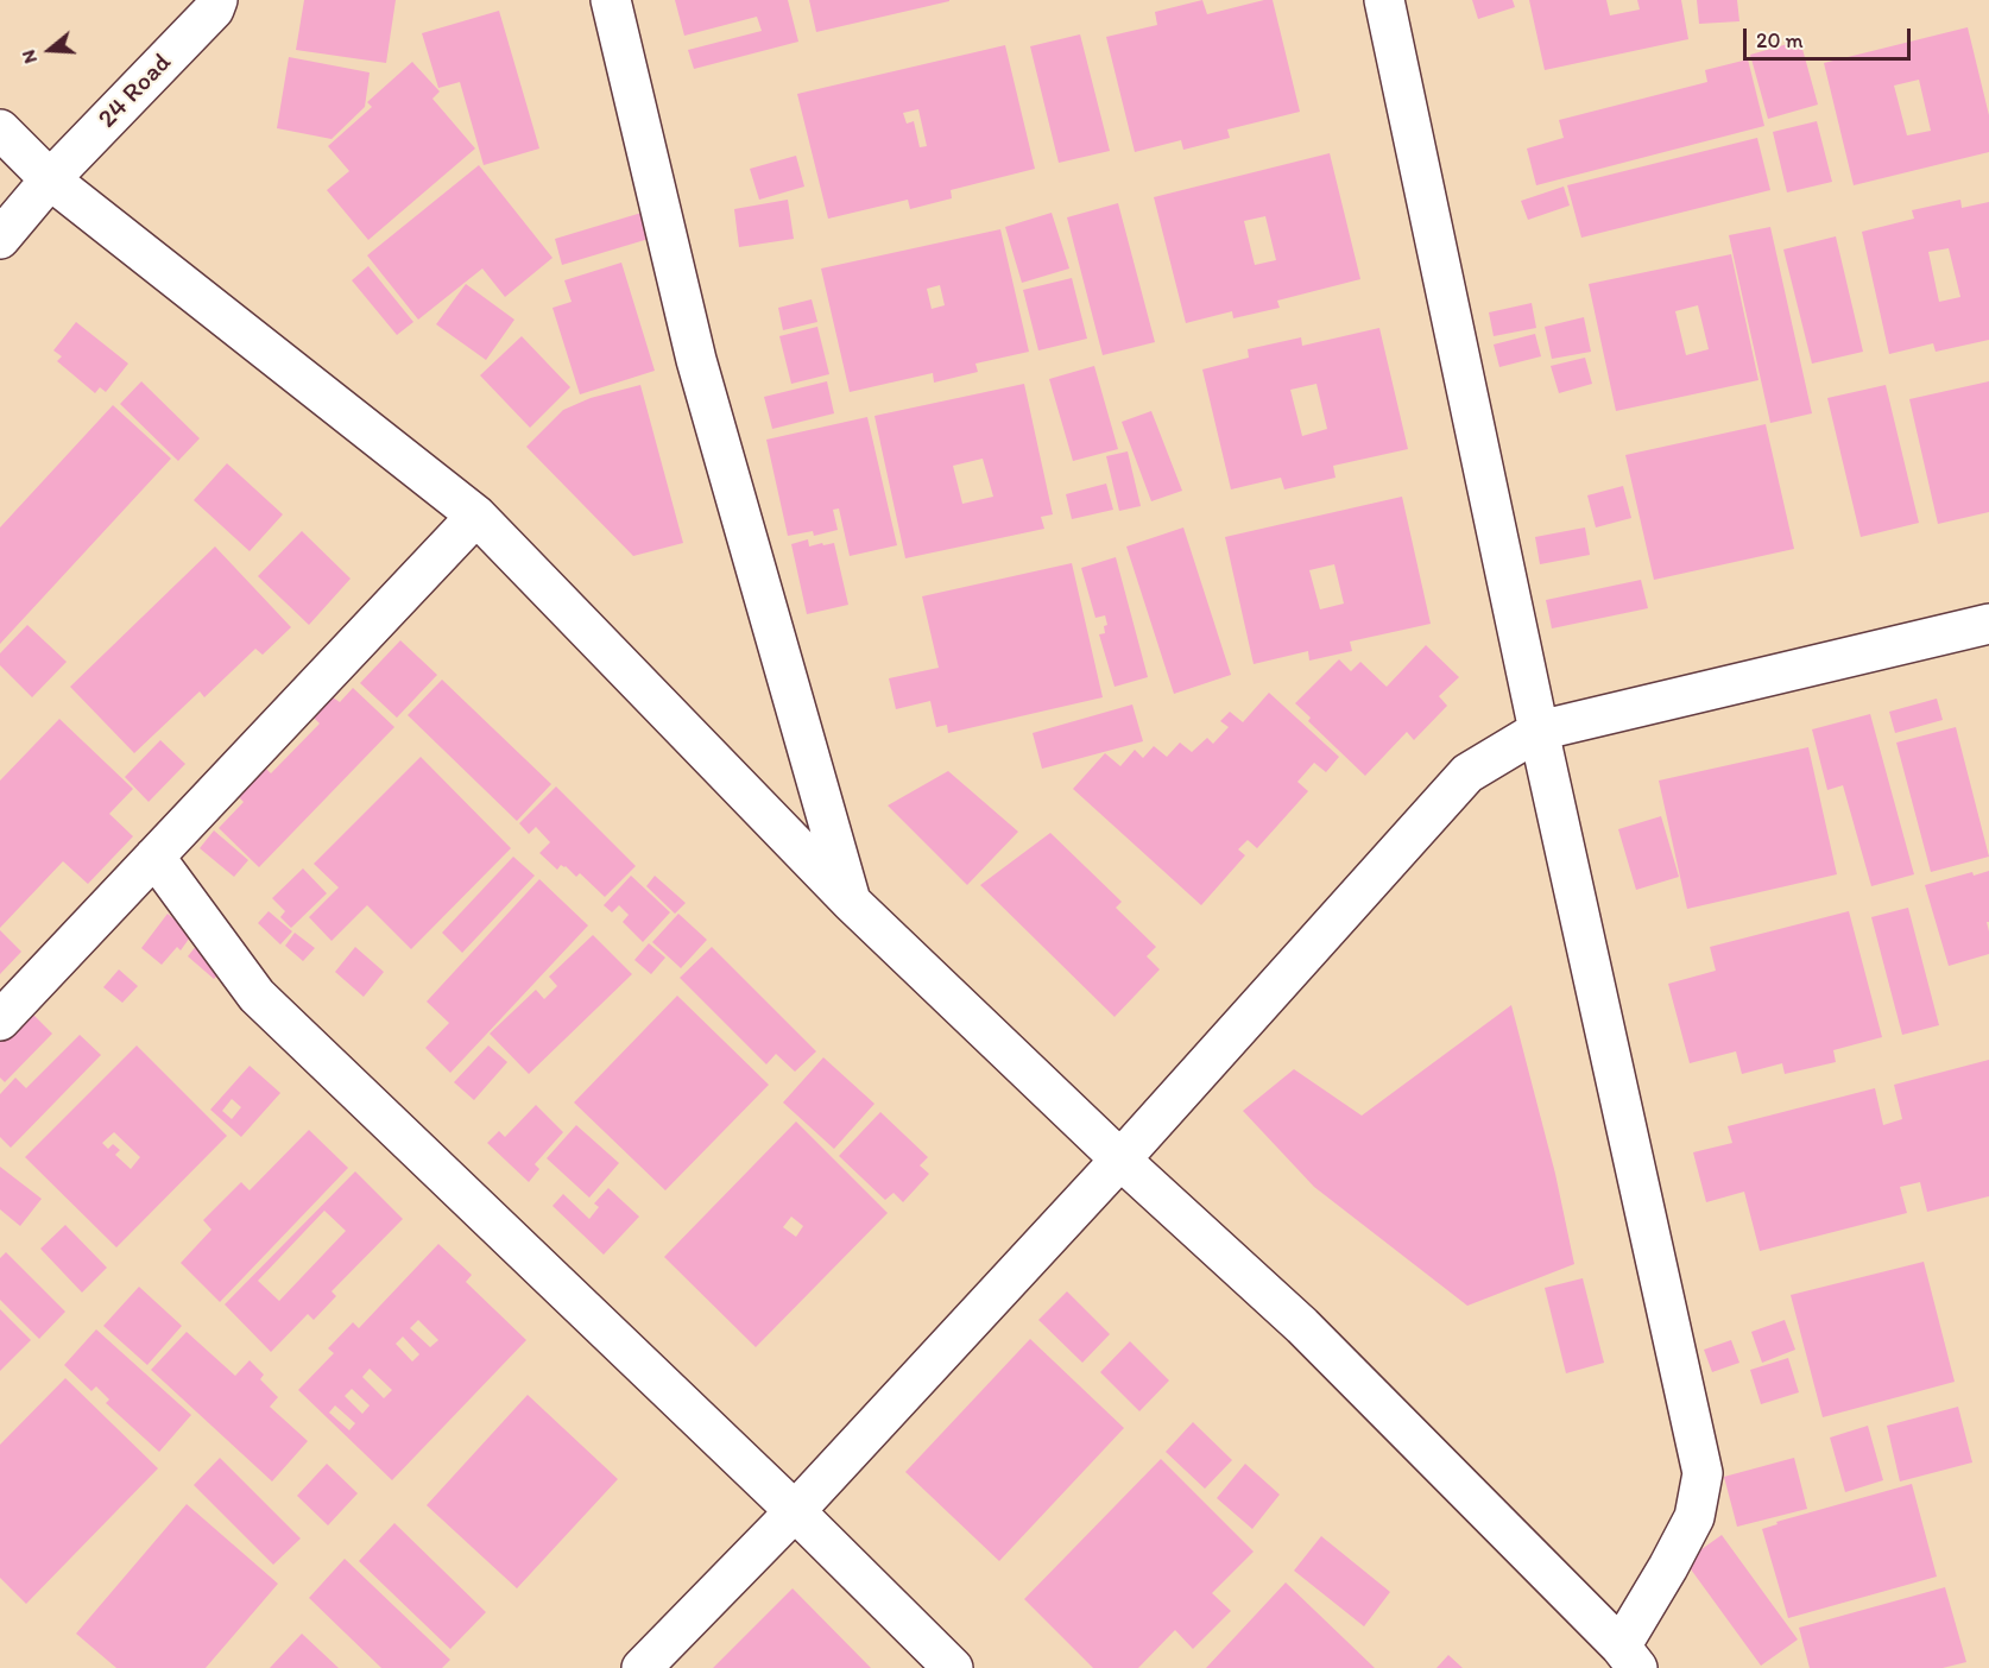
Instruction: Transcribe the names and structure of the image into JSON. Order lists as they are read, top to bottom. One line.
{"streets":{"street":["24 Road"]},"scale_bar":"20 m","north":"left"}
